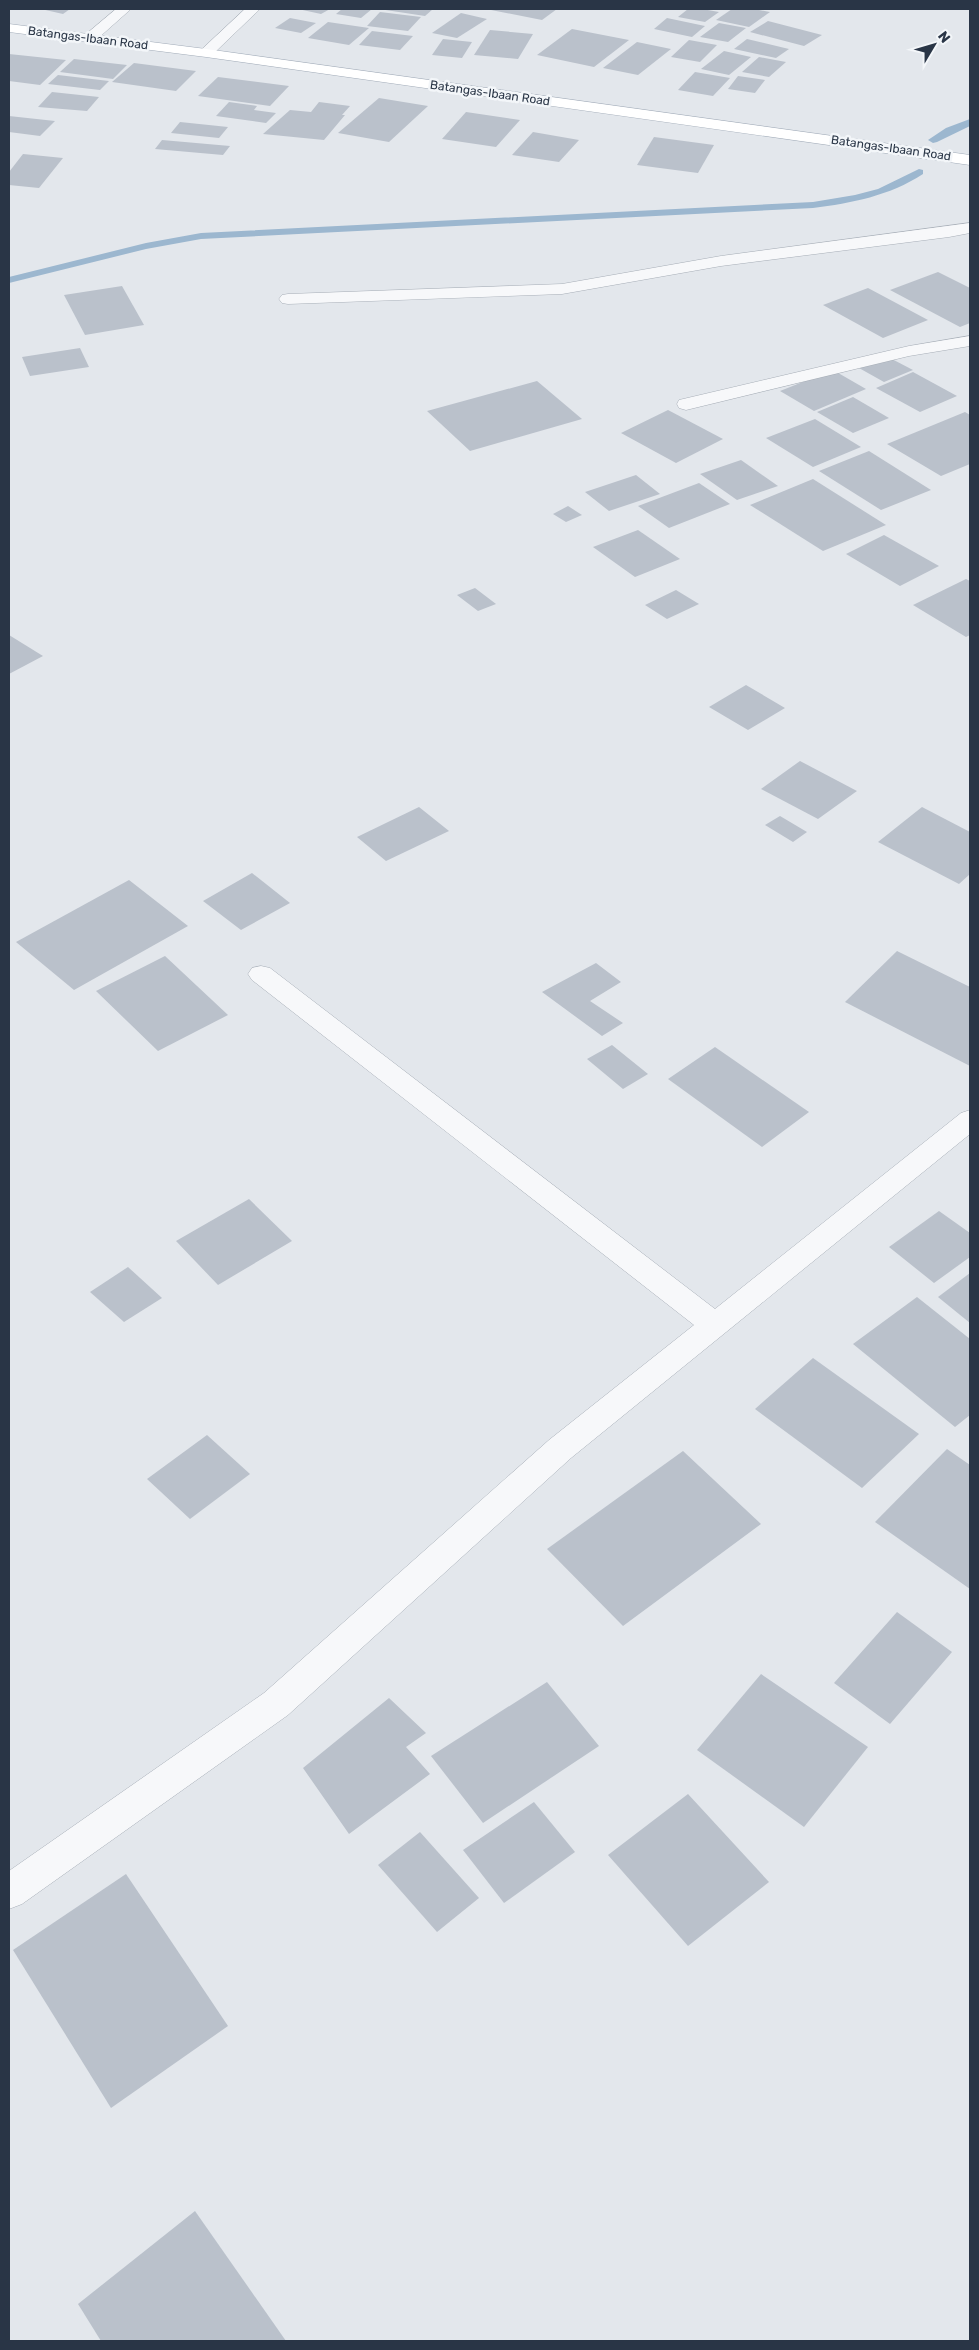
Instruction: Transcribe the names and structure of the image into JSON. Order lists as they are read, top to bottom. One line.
{"streets":{"main road":["Batangas-Ibaan Road"]},"north":"top right"}
